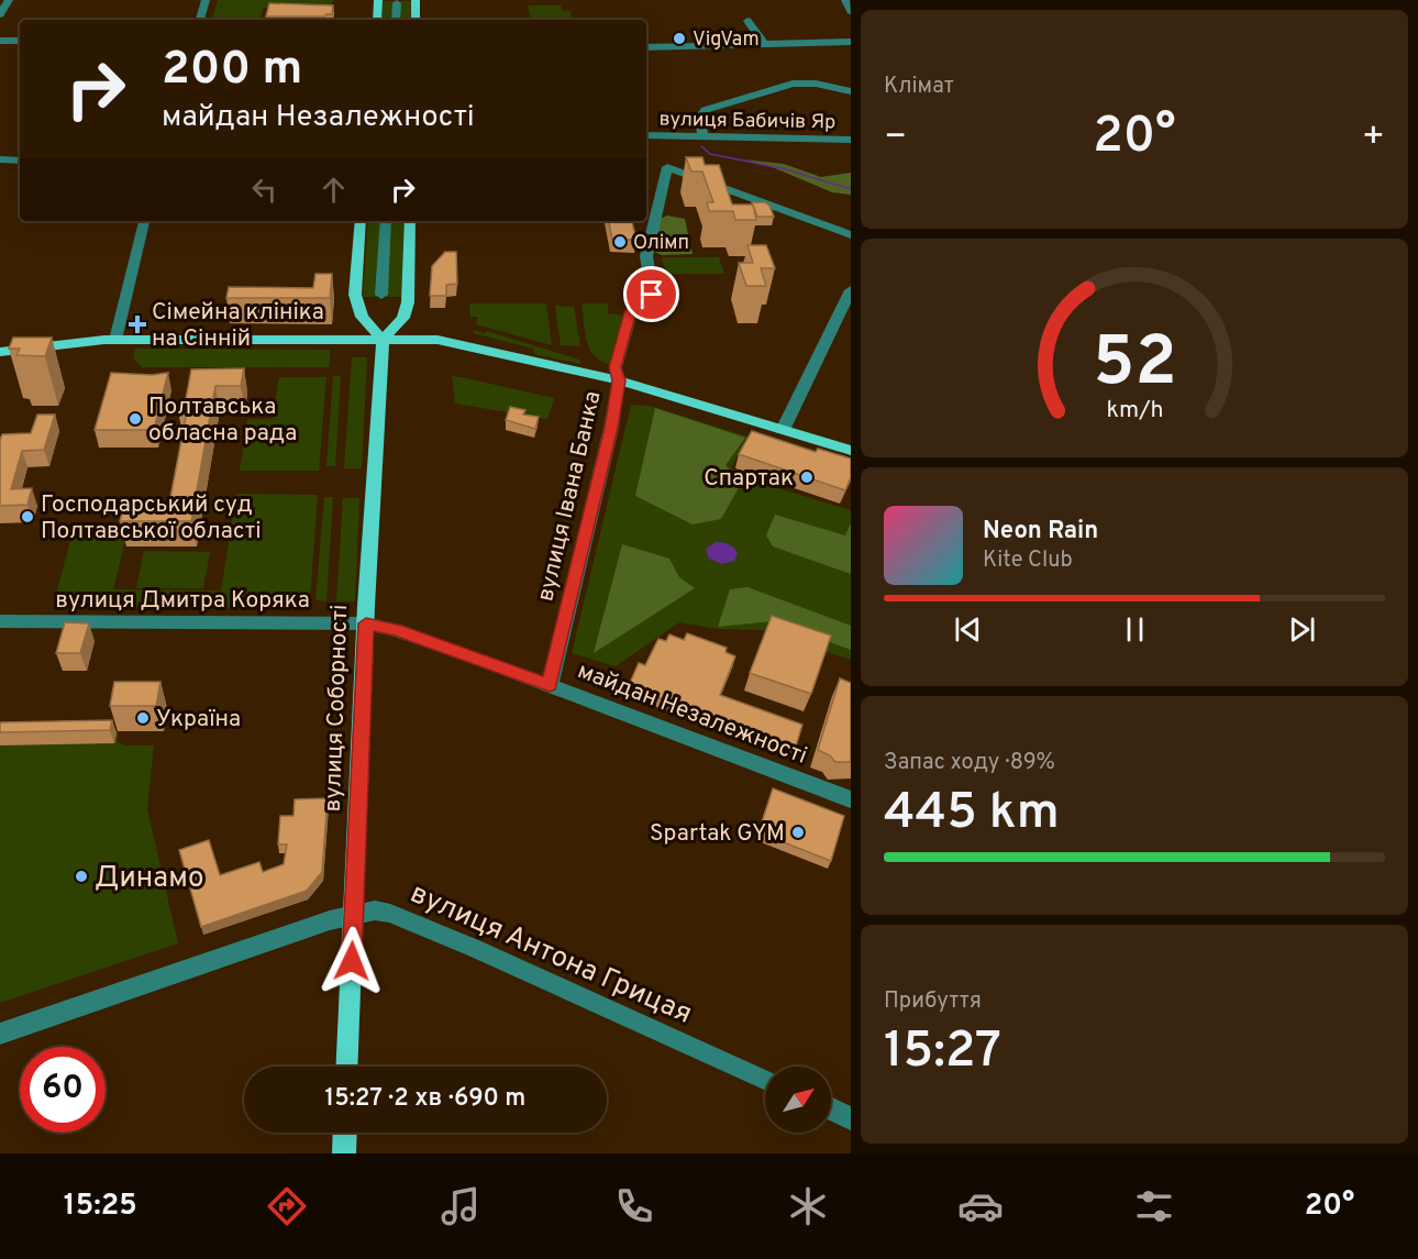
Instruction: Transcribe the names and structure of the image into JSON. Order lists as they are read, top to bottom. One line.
{"streets":{"main road":["вулиця Соборності"],"street":["вулиця Бабичів Яр","вулиця Івана Банка","вулиця Дмитра Коряка","майдан Незалежності","вулиця Антона Грицая"]},"crossings":[["вулиця Івана Банка","майдан Незалежності"],["вулиця Дмитра Коряка","вулиця Соборності"],["вулиця Дмитра Коряка","майдан Незалежності"],["вулиця Соборності","майдан Незалежності"],["вулиця Соборності","вулиця Антона Грицая"]],"places":{"other":["VigVam","Олімп","Полтавська обласна рада","Спартак","Господарський суд Полтавської області","Україна","Spartak GYM","Динамо"],"health":["Сімейна клініка на Сінній"]},"north":"top right","page":{"tile":["Клімат",["Запас ходу · 89%","445 km"],["Прибуття","15:27"]],"turn":["200 m","майдан Незалежності"],"heat":["−","20°","+"],"song":["Neon Rain","Kite Club"],"limit":"60","trip":"15:27 · 2 хв · 690 m","tabs":["15:25","20°"],"gauge":["52","km/h"]}}
